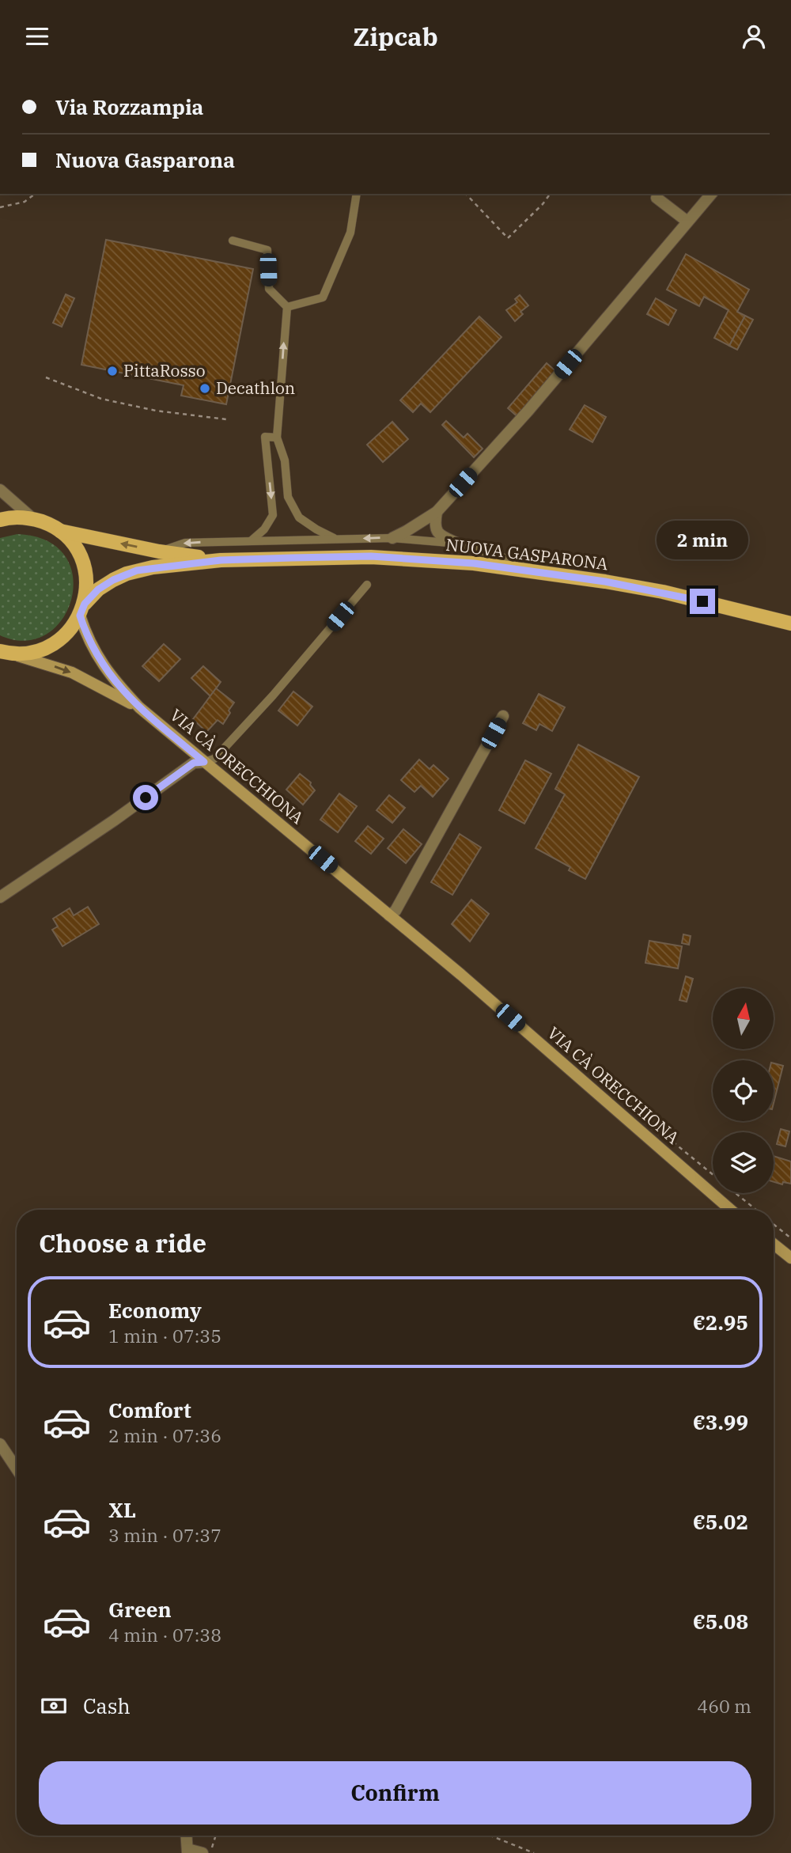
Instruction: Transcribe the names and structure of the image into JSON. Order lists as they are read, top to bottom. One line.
{"streets":{"main road":["NUOVA GASPARONA","VIA CÀ ORECCHIONA"]},"crossings":[["NUOVA GASPARONA","VIA CÀ ORECCHIONA"]],"places":["PittaRosso","Decathlon"],"north":"top","page":{"header":"Zipcab","banner":["Via Rozzampia","Nuova Gasparona"],"bubble":"2 min","heading":"Choose a ride","list":[{"name":"Economy","note":"1 min · 07:35","value":"€2.95"},{"name":"Comfort","note":"2 min · 07:36","value":"€3.99"},{"name":"XL","note":"3 min · 07:37","value":"€5.02"},{"name":"Green","note":"4 min · 07:38","value":"€5.08"}],"pay":["Cash","460 m"],"buttons":"Confirm"}}
